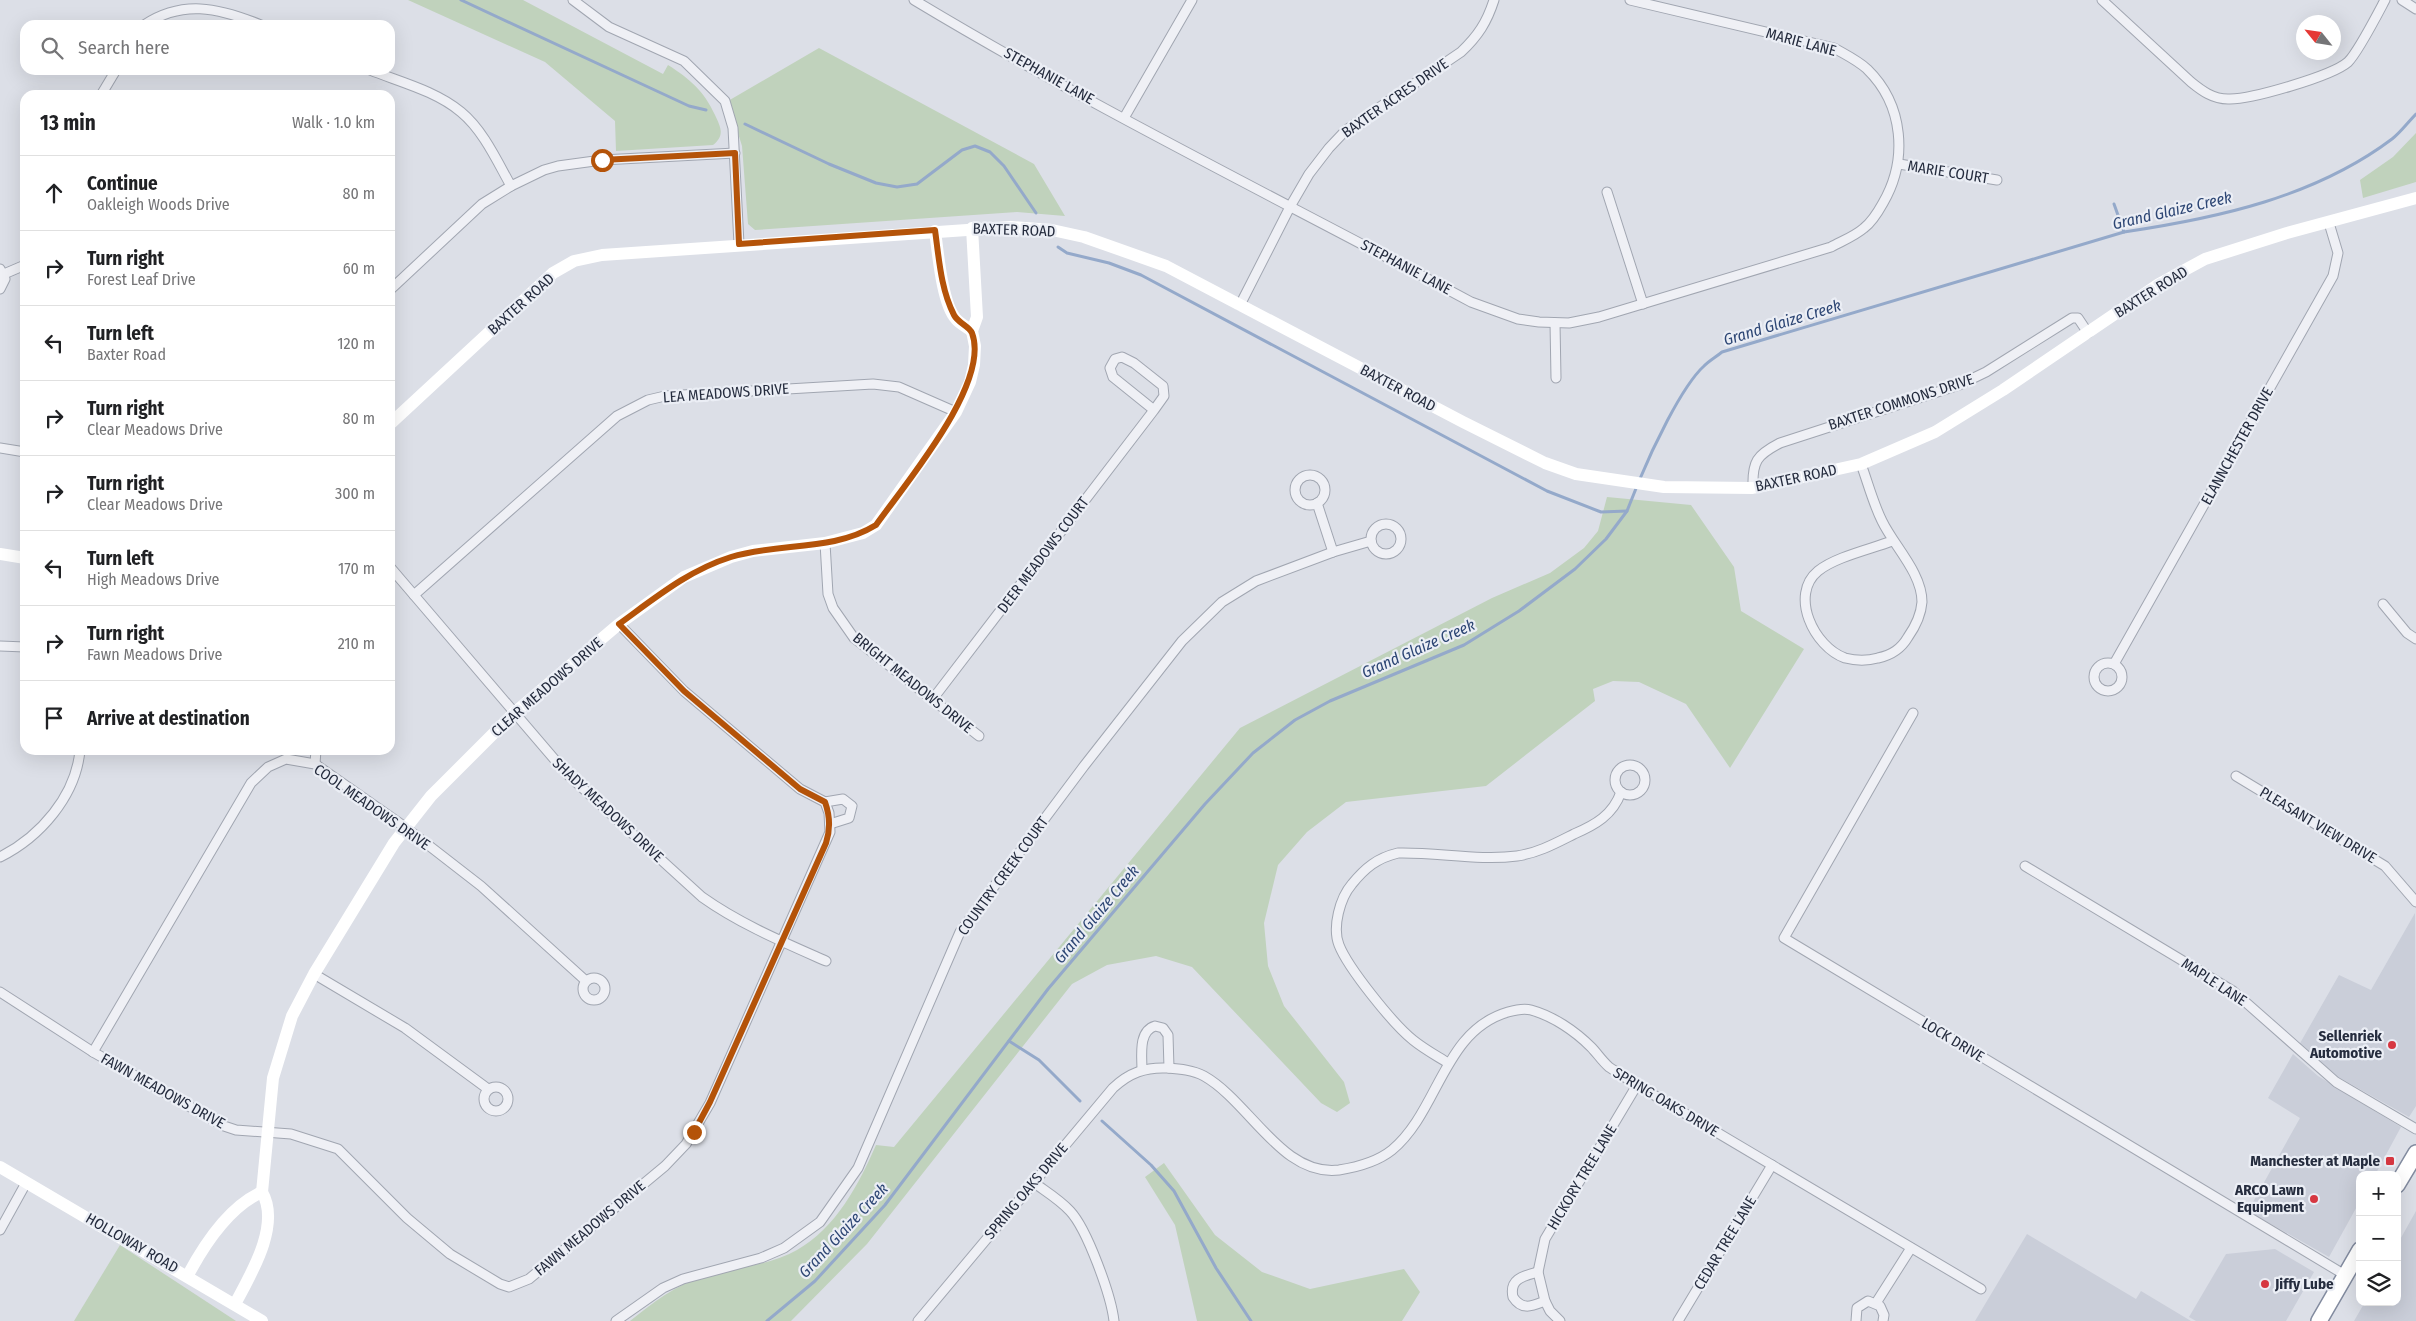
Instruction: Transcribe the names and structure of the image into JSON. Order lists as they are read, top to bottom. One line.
{"streets":{"main road":["BAXTER ROAD","CLEAR MEADOWS DRIVE","HOLLOWAY ROAD"],"street":["MARIE LANE","STEPHANIE LANE","BAXTER ACRES DRIVE","MARIE COURT","LEA MEADOWS DRIVE","BAXTER COMMONS DRIVE","ELANNCHESTER DRIVE","DEER MEADOWS COURT","BRIGHT MEADOWS DRIVE","COOL MEADOWS DRIVE","SHADY MEADOWS DRIVE","PLEASANT VIEW DRIVE","COUNTRY CREEK COURT","MAPLE LANE","LOCK DRIVE","FAWN MEADOWS DRIVE","SPRING OAKS DRIVE","HICKORY TREE LANE","CEDAR TREE LANE"]},"crossings":[["MARIE LANE","STEPHANIE LANE"],["MARIE LANE","MARIE COURT"],["STEPHANIE LANE","BAXTER ACRES DRIVE"],["STEPHANIE LANE","MARIE COURT"],["BAXTER ACRES DRIVE","BAXTER ROAD"],["BAXTER ROAD","BAXTER COMMONS DRIVE"],["BAXTER ROAD","ELANNCHESTER DRIVE"],["BAXTER ROAD","CLEAR MEADOWS DRIVE"],["LEA MEADOWS DRIVE","CLEAR MEADOWS DRIVE"],["LEA MEADOWS DRIVE","SHADY MEADOWS DRIVE"],["DEER MEADOWS COURT","BRIGHT MEADOWS DRIVE"],["BRIGHT MEADOWS DRIVE","CLEAR MEADOWS DRIVE"],["CLEAR MEADOWS DRIVE","COOL MEADOWS DRIVE"],["CLEAR MEADOWS DRIVE","SHADY MEADOWS DRIVE"],["CLEAR MEADOWS DRIVE","FAWN MEADOWS DRIVE"],["CLEAR MEADOWS DRIVE","HOLLOWAY ROAD"],["COOL MEADOWS DRIVE","FAWN MEADOWS DRIVE"],["SHADY MEADOWS DRIVE","FAWN MEADOWS DRIVE"],["SPRING OAKS DRIVE","HICKORY TREE LANE"],["SPRING OAKS DRIVE","CEDAR TREE LANE"]],"water":["Grand Glaize Creek"],"places":{"other":["Sellenriek Automotive","ARCO Lawn Equipment","Jiffy Lube"],"transit":["Manchester at Maple"]},"north":"top left","page":{"search":"Search here","heading":["13 min","Walk · 1.0 km"],"list":[["Continue","Oakleigh Woods Drive","80 m"],["Turn right","Forest Leaf Drive","60 m"],["Turn left","Baxter Road","120 m"],["Turn right","Clear Meadows Drive","80 m"],["Turn right","Clear Meadows Drive","300 m"],["Turn left","High Meadows Drive","170 m"],["Turn right","Fawn Meadows Drive","210 m"],"Arrive at destination"],"map_buttons":["+","−"]}}
